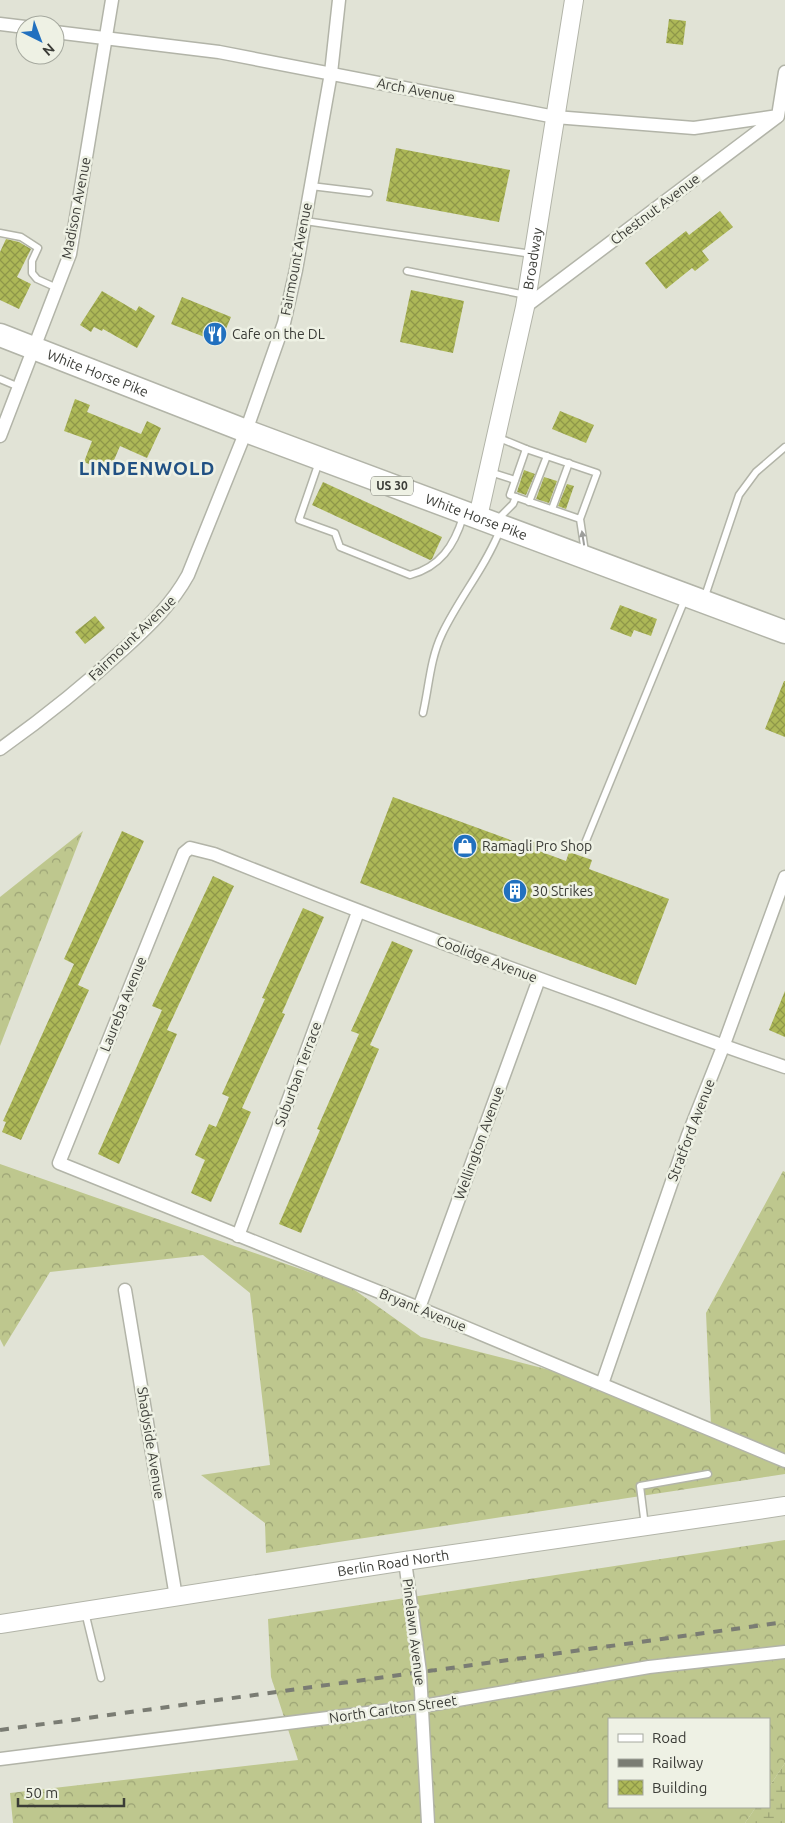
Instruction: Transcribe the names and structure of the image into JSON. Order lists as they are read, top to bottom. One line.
{"streets":{"highway":["White Horse Pike","US 30"],"street":["Arch Avenue","Madison Avenue","Chestnut Avenue","Fairmount Avenue","Broadway","Coolidge Avenue","Laureba Avenue","Suburban Terrace","Stratford Avenue","Wellington Avenue","Bryant Avenue","Shadyside Avenue","Berlin Road North","Pinelawn Avenue","North Carlton Street"]},"crossings":[["Arch Avenue","Madison Avenue"],["Arch Avenue","Chestnut Avenue"],["Arch Avenue","Fairmount Avenue"],["Arch Avenue","Broadway"],["Madison Avenue","White Horse Pike"],["Chestnut Avenue","Broadway"],["Fairmount Avenue","White Horse Pike"],["Broadway","White Horse Pike"],["Coolidge Avenue","Laureba Avenue"],["Coolidge Avenue","Suburban Terrace"],["Coolidge Avenue","Stratford Avenue"],["Coolidge Avenue","Wellington Avenue"],["Laureba Avenue","Bryant Avenue"],["Suburban Terrace","Bryant Avenue"],["Stratford Avenue","Bryant Avenue"],["Wellington Avenue","Bryant Avenue"],["Shadyside Avenue","Berlin Road North"],["Berlin Road North","Pinelawn Avenue"],["Pinelawn Avenue","North Carlton Street"]],"districts":["LINDENWOLD"],"places":{"restaurant":["Cafe on the DL"],"shop":["Ramagli Pro Shop"],"building":["30 Strikes"]},"legend":["Road","Railway","Building"],"scale_bar":"50 m","north":"bottom right"}
